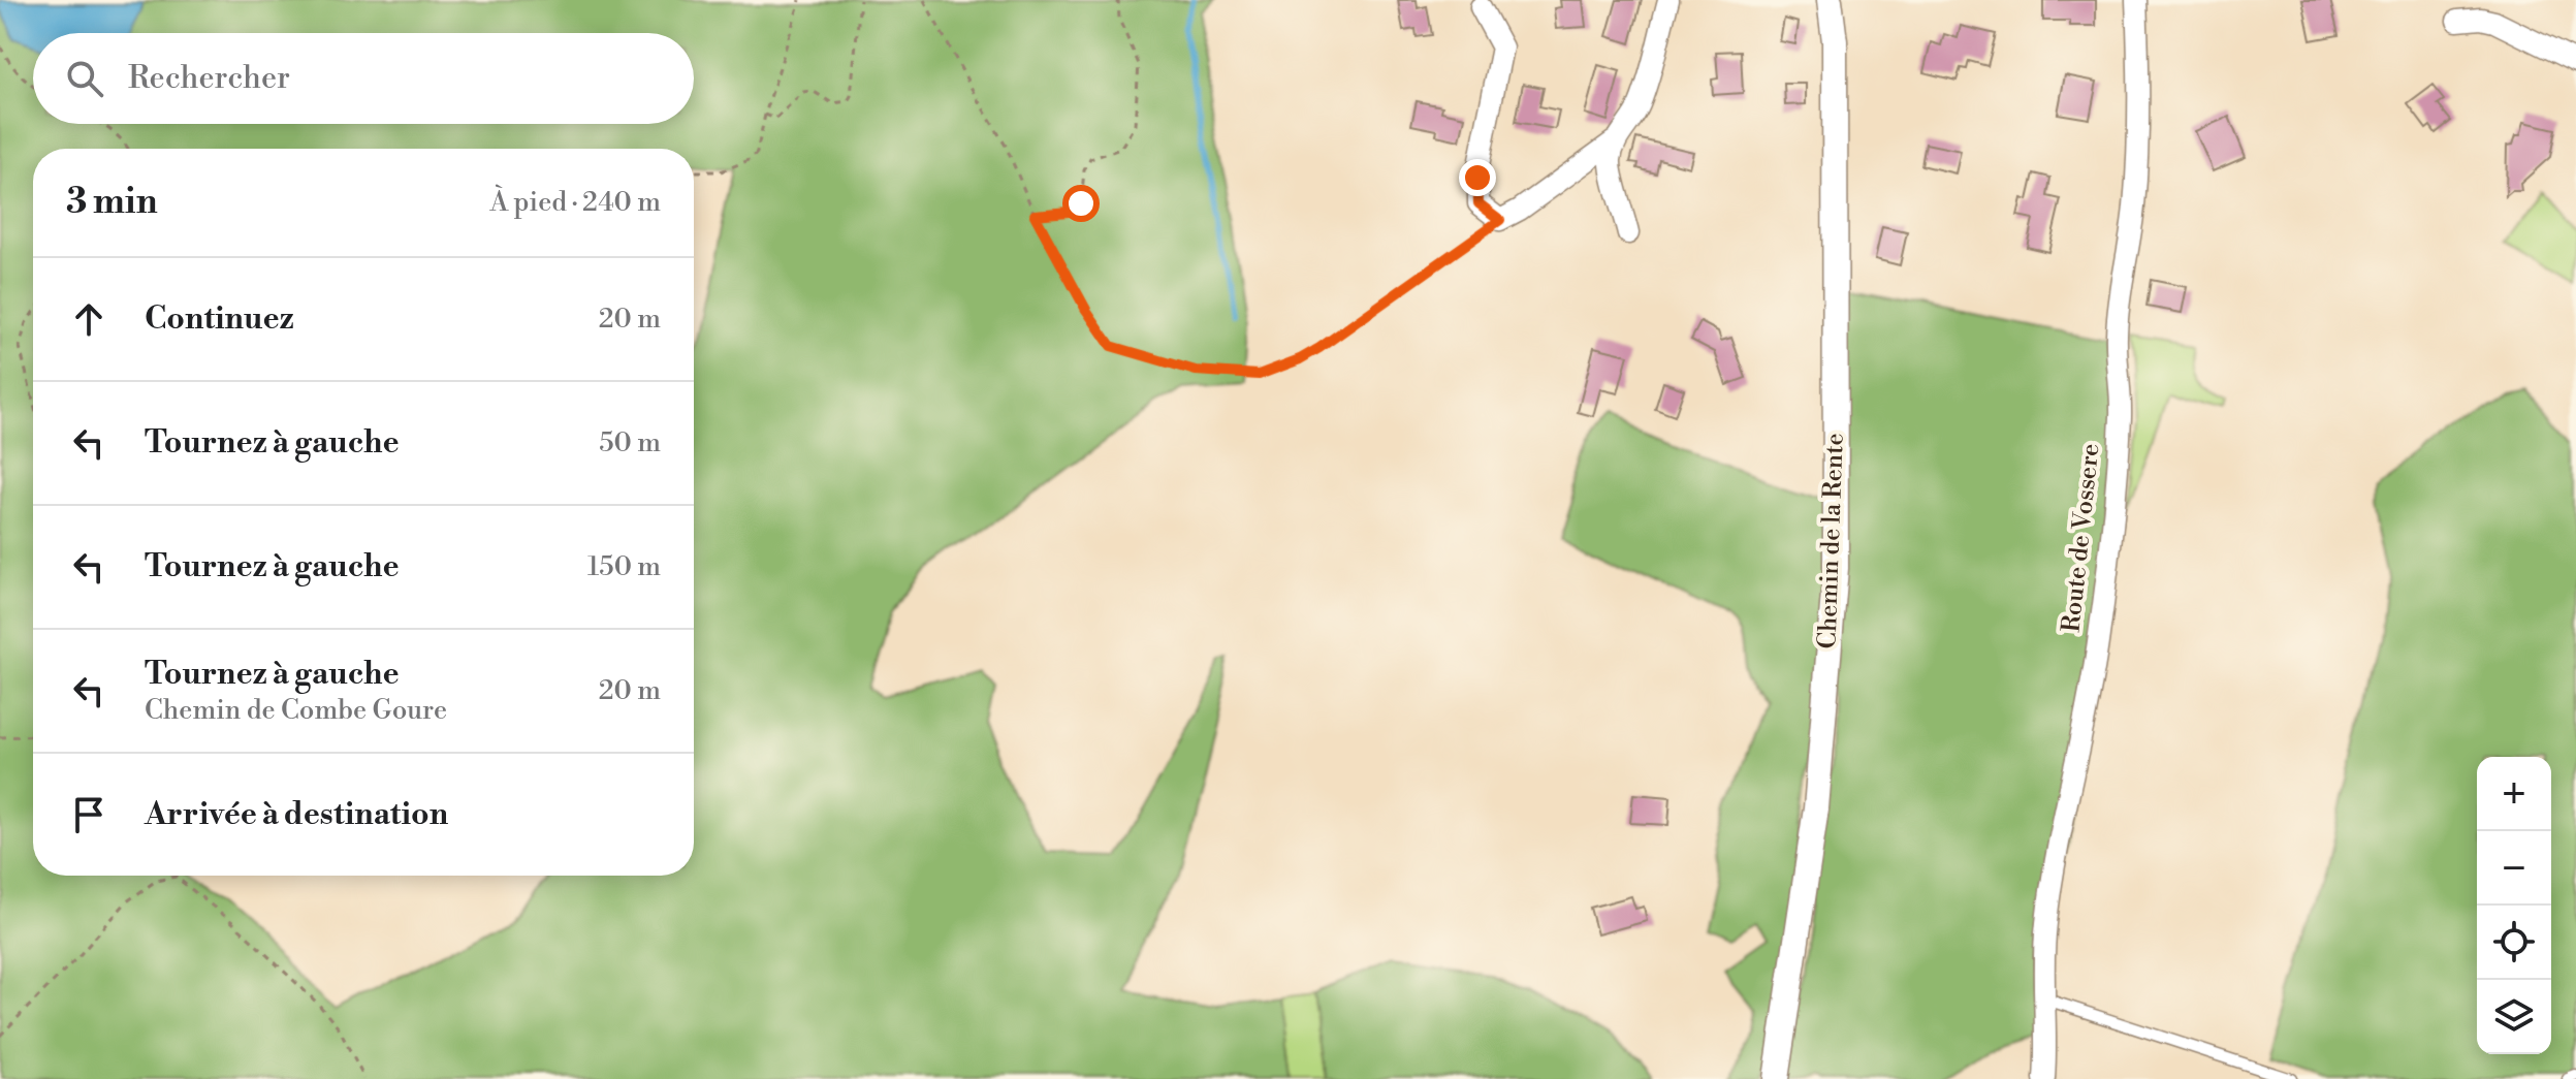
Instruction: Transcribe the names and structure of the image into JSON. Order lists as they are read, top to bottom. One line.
{"streets":{"street":["Route de Vossere","Chemin de la Rente"]},"page":{"search":"Rechercher","heading":["3 min","À pied · 240 m"],"list":[["Continuez","20 m"],["Tournez à gauche","50 m"],["Tournez à gauche","150 m"],["Tournez à gauche","Chemin de Combe Goure","20 m"],"Arrivée à destination"],"map_buttons":["+","−"]}}
